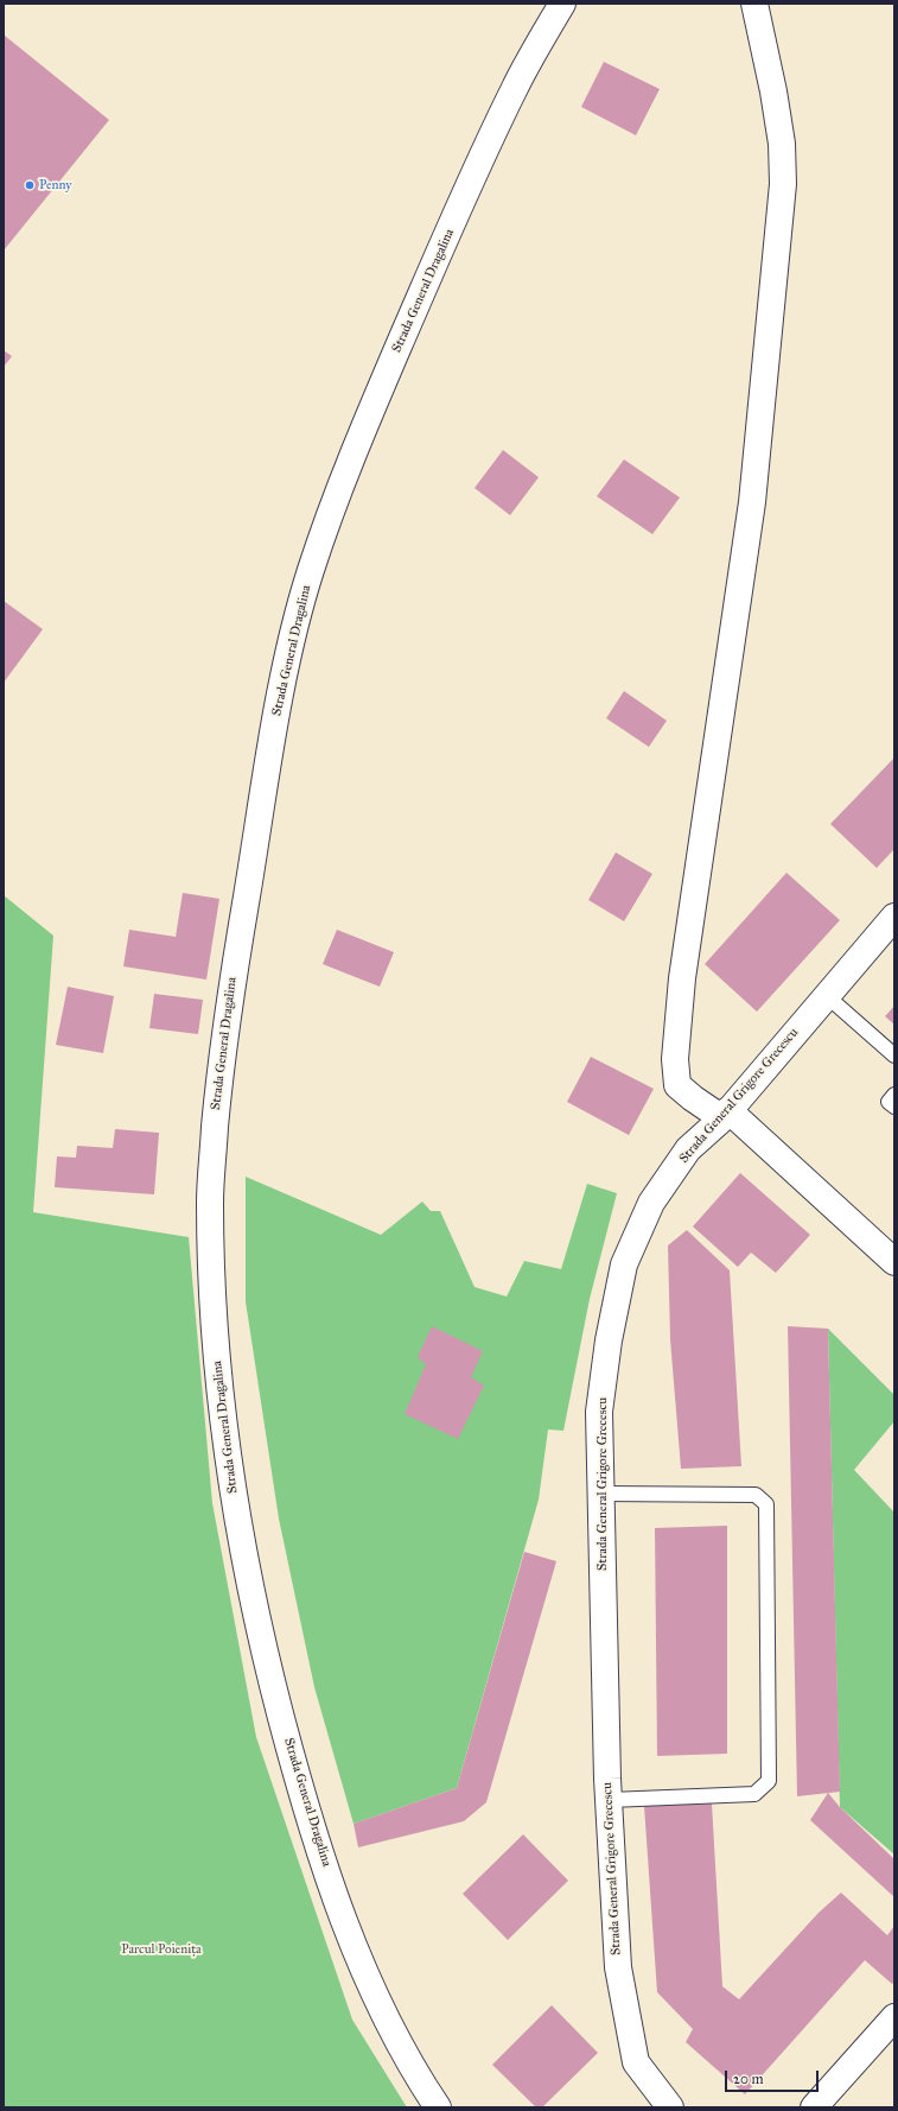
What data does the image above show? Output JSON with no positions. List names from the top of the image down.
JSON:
{
  "streets": {
    "street": ["Strada General Dragalina", "Strada General Grigore Grecescu"]
  },
  "parks": ["Parcul Poieniţa"],
  "places": ["Penny"],
  "scale_bar": "20 m"
}
